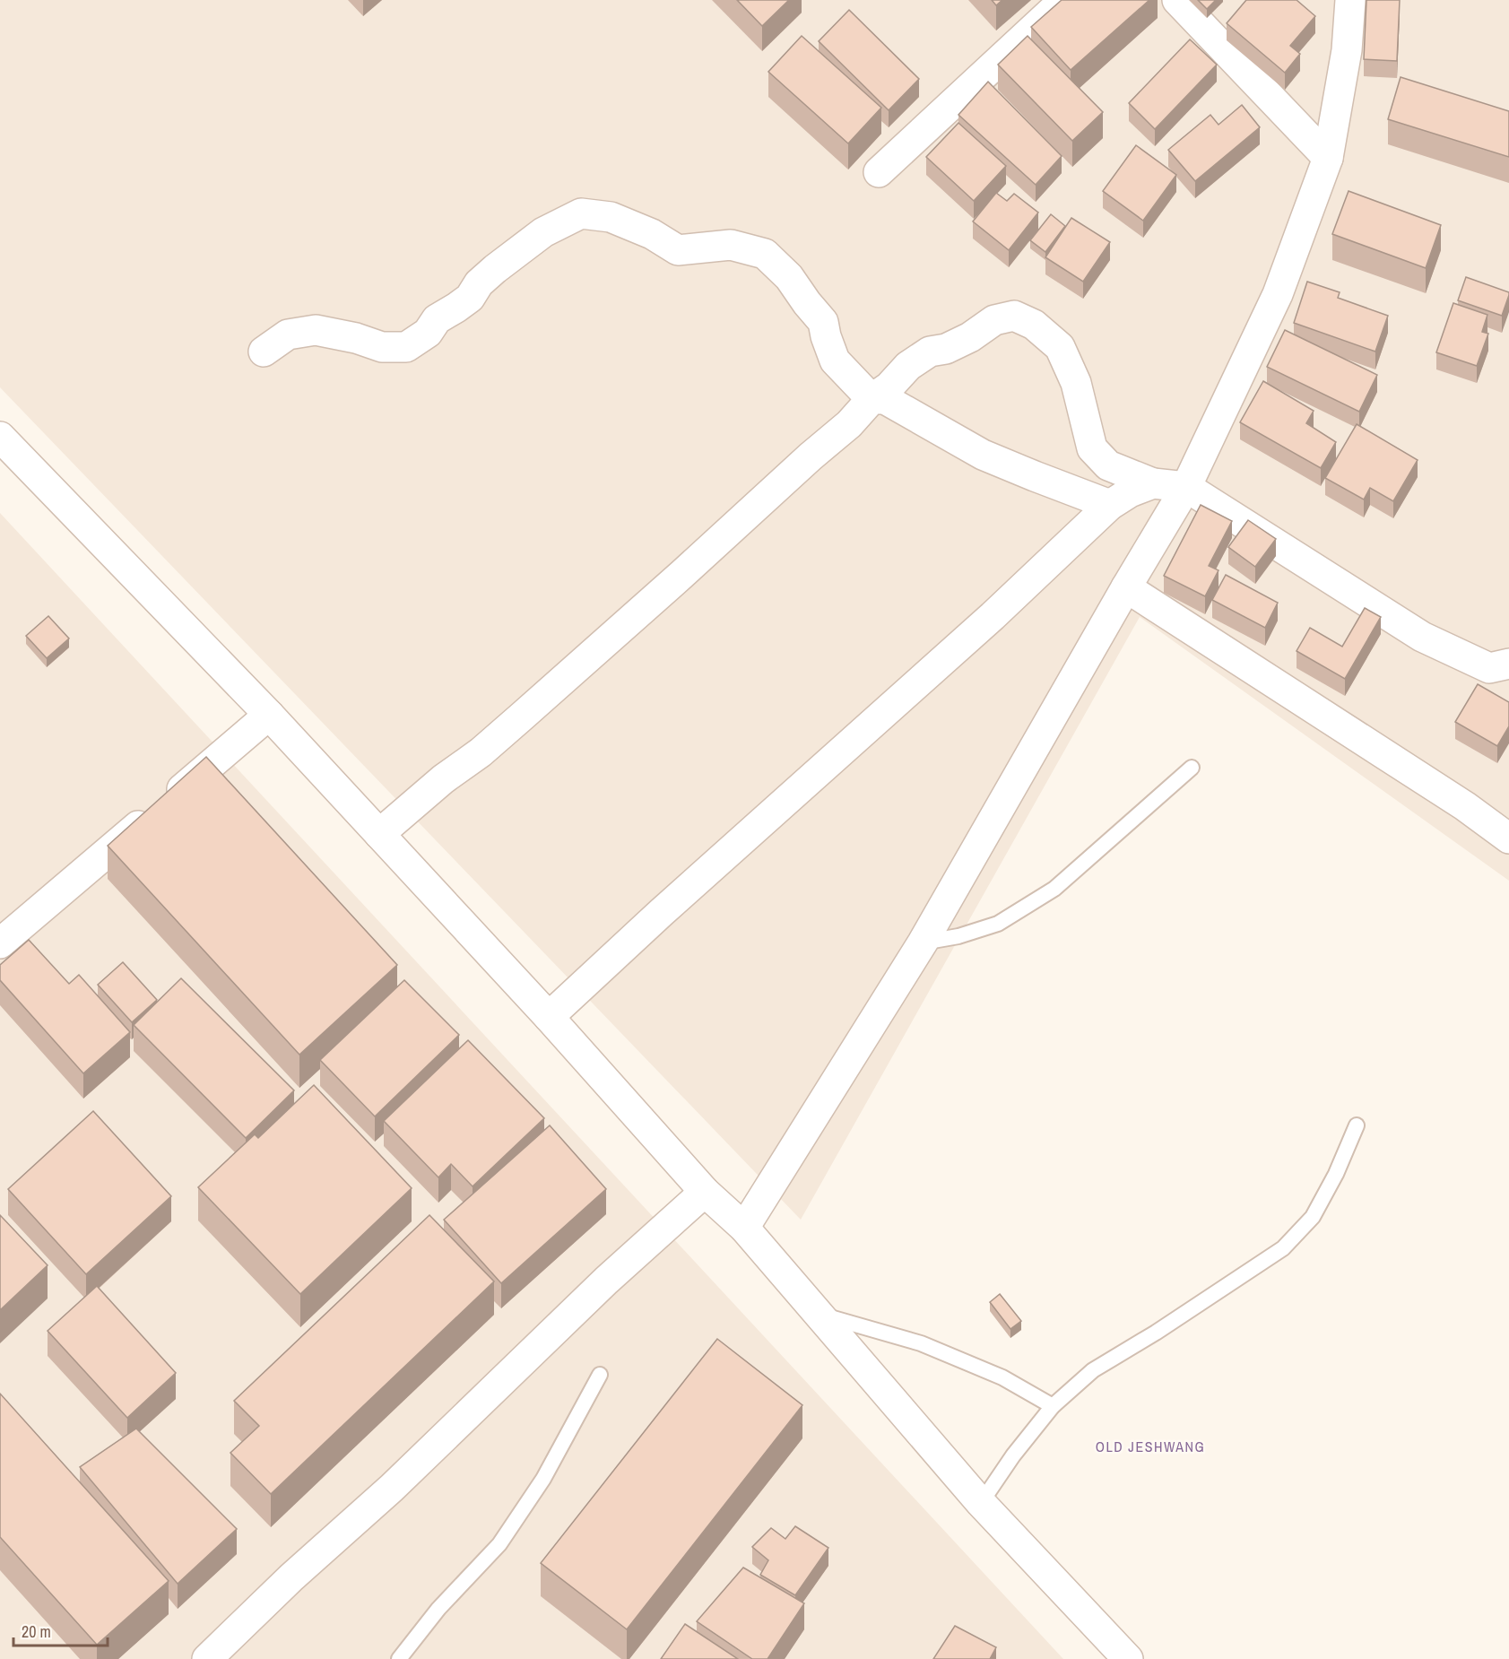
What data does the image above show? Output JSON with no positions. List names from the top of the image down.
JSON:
{
  "districts": ["OLD JESHWANG"],
  "scale_bar": "20 m"
}
